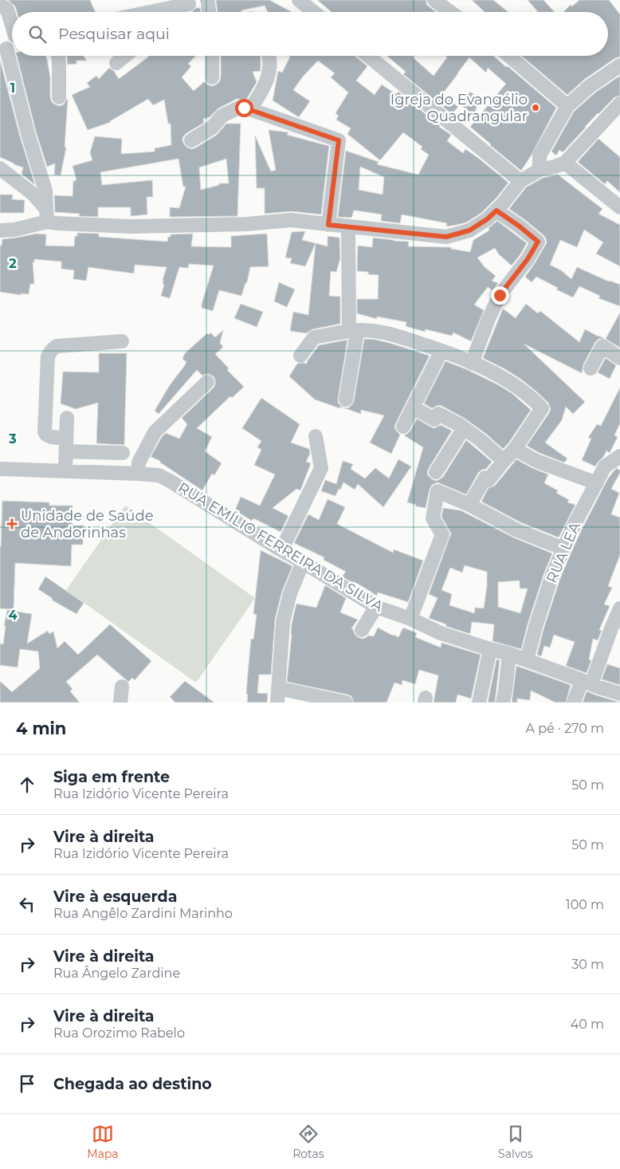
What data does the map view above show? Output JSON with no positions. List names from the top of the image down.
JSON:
{
  "streets": {
    "street": ["RUA EMÍLIO FERREIRA DA SILVA", "RUA LEA"]
  },
  "crossings": [
    ["RUA EMÍLIO FERREIRA DA SILVA", "RUA LEA"]
  ],
  "places": {
    "other": ["Igreja do Evangélio Quadrangular"],
    "health": ["Unidade de Saúde de Andorinhas"]
  },
  "page": {
    "search": "Pesquisar aqui",
    "heading": ["4 min", "A pé · 270 m"],
    "list": [
      ["Siga em frente", "Rua Izidório Vicente Pereira", "50 m"],
      ["Vire à direita", "Rua Izidório Vicente Pereira", "50 m"],
      ["Vire à esquerda", "Rua Angêlo Zardini Marinho", "100 m"],
      ["Vire à direita", "Rua Ângelo Zardine", "30 m"],
      ["Vire à direita", "Rua Orozimo Rabelo", "40 m"],
      "Chegada ao destino"
    ],
    "nav": ["Mapa", "Rotas", "Salvos"]
  },
  "grid": {
    "rows": [
      "1",
      "2",
      "3",
      "4"
    ]
  }
}
